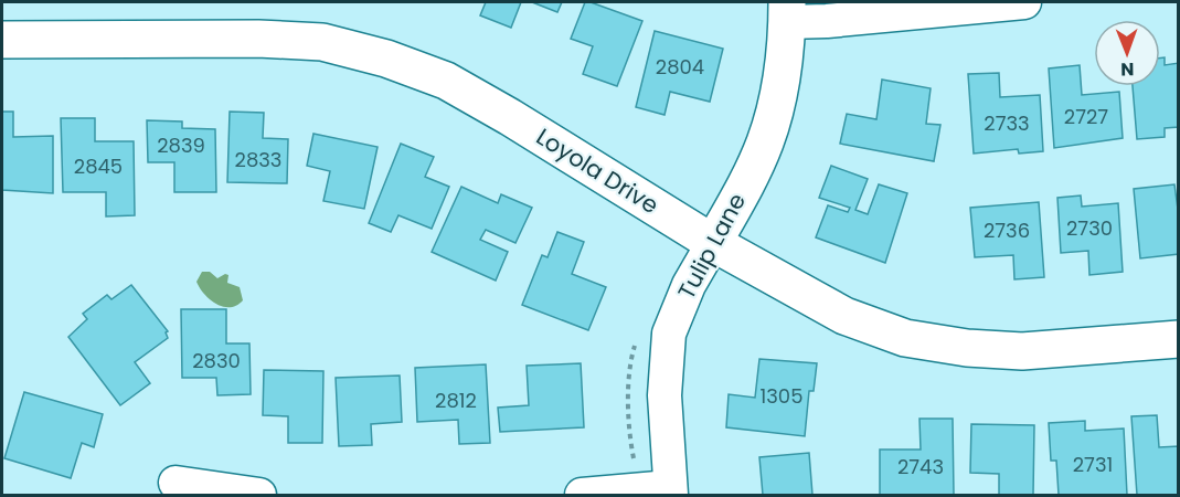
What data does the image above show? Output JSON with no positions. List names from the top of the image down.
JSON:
{
  "streets": {
    "street": ["Loyola Drive", "Tulip Lane"]
  },
  "crossings": [
    ["Loyola Drive", "Tulip Lane"]
  ],
  "house_numbers": [
    "2804",
    "2727",
    "2733",
    "2839",
    "2833",
    "2845",
    "2730",
    "2736",
    "2830",
    "1305",
    "2812",
    "2731",
    "2743"
  ],
  "north": "bottom"
}
